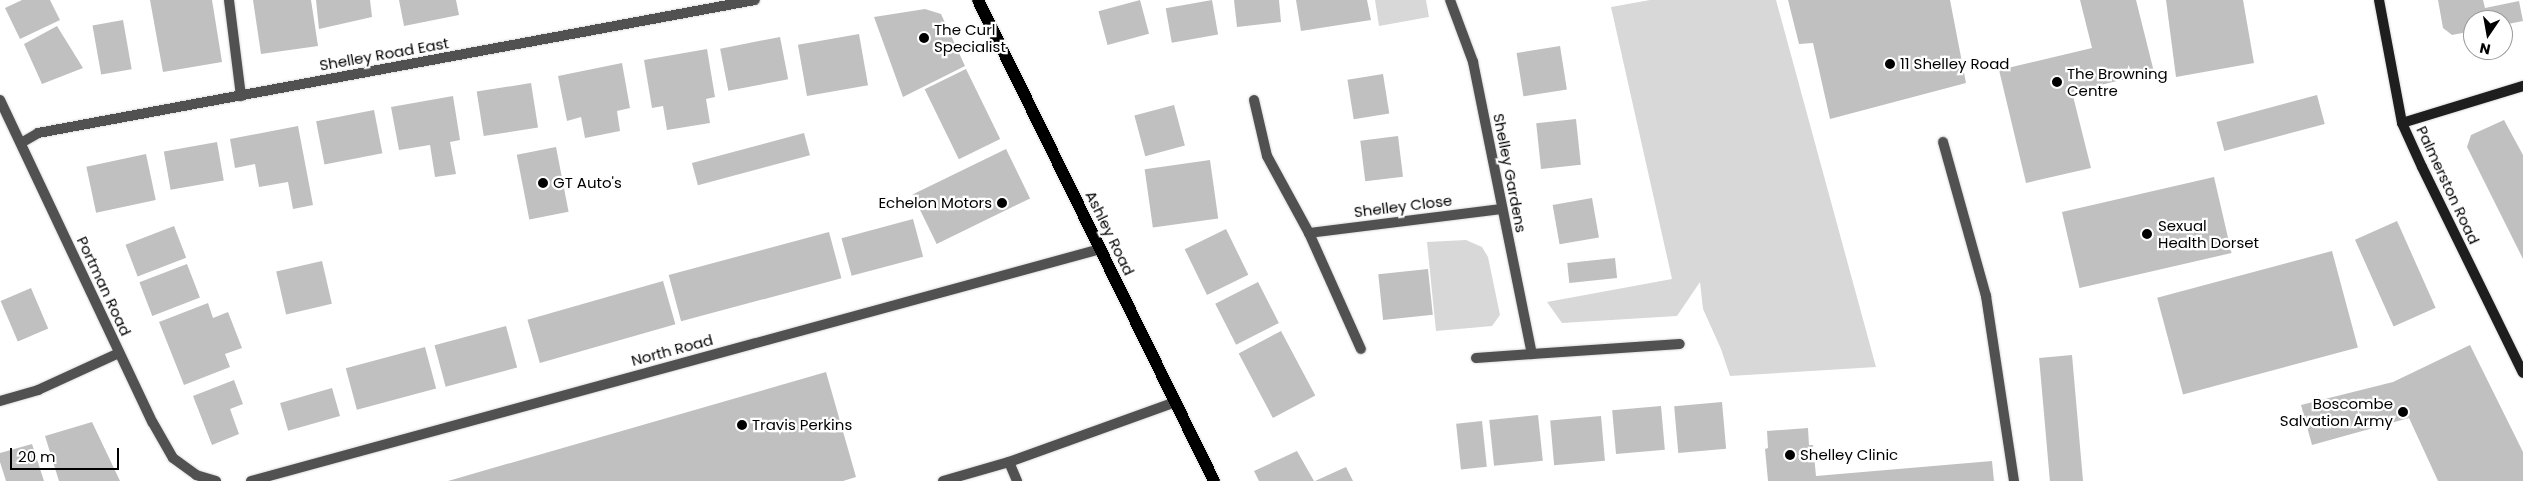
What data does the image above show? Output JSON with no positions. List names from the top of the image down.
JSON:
{
  "streets": {
    "main road": ["Ashley Road"],
    "street": [
      "Shelley Road East",
      "Shelley Gardens",
      "Palmerston Road",
      "Shelley Close",
      "Portman Road",
      "North Road"
    ]
  },
  "crossings": [
    ["Shelley Road East", "Portman Road"],
    ["Shelley Gardens", "Shelley Close"],
    ["Ashley Road", "North Road"]
  ],
  "places": [
    "The Curl Specialist",
    "11 Shelley Road",
    "The Browning Centre",
    "GT Auto's",
    "Echelon Motors",
    "Sexual Health Dorset",
    "Boscombe Salvation Army",
    "Travis Perkins",
    "Shelley Clinic"
  ],
  "scale_bar": "20 m",
  "north": "bottom"
}
